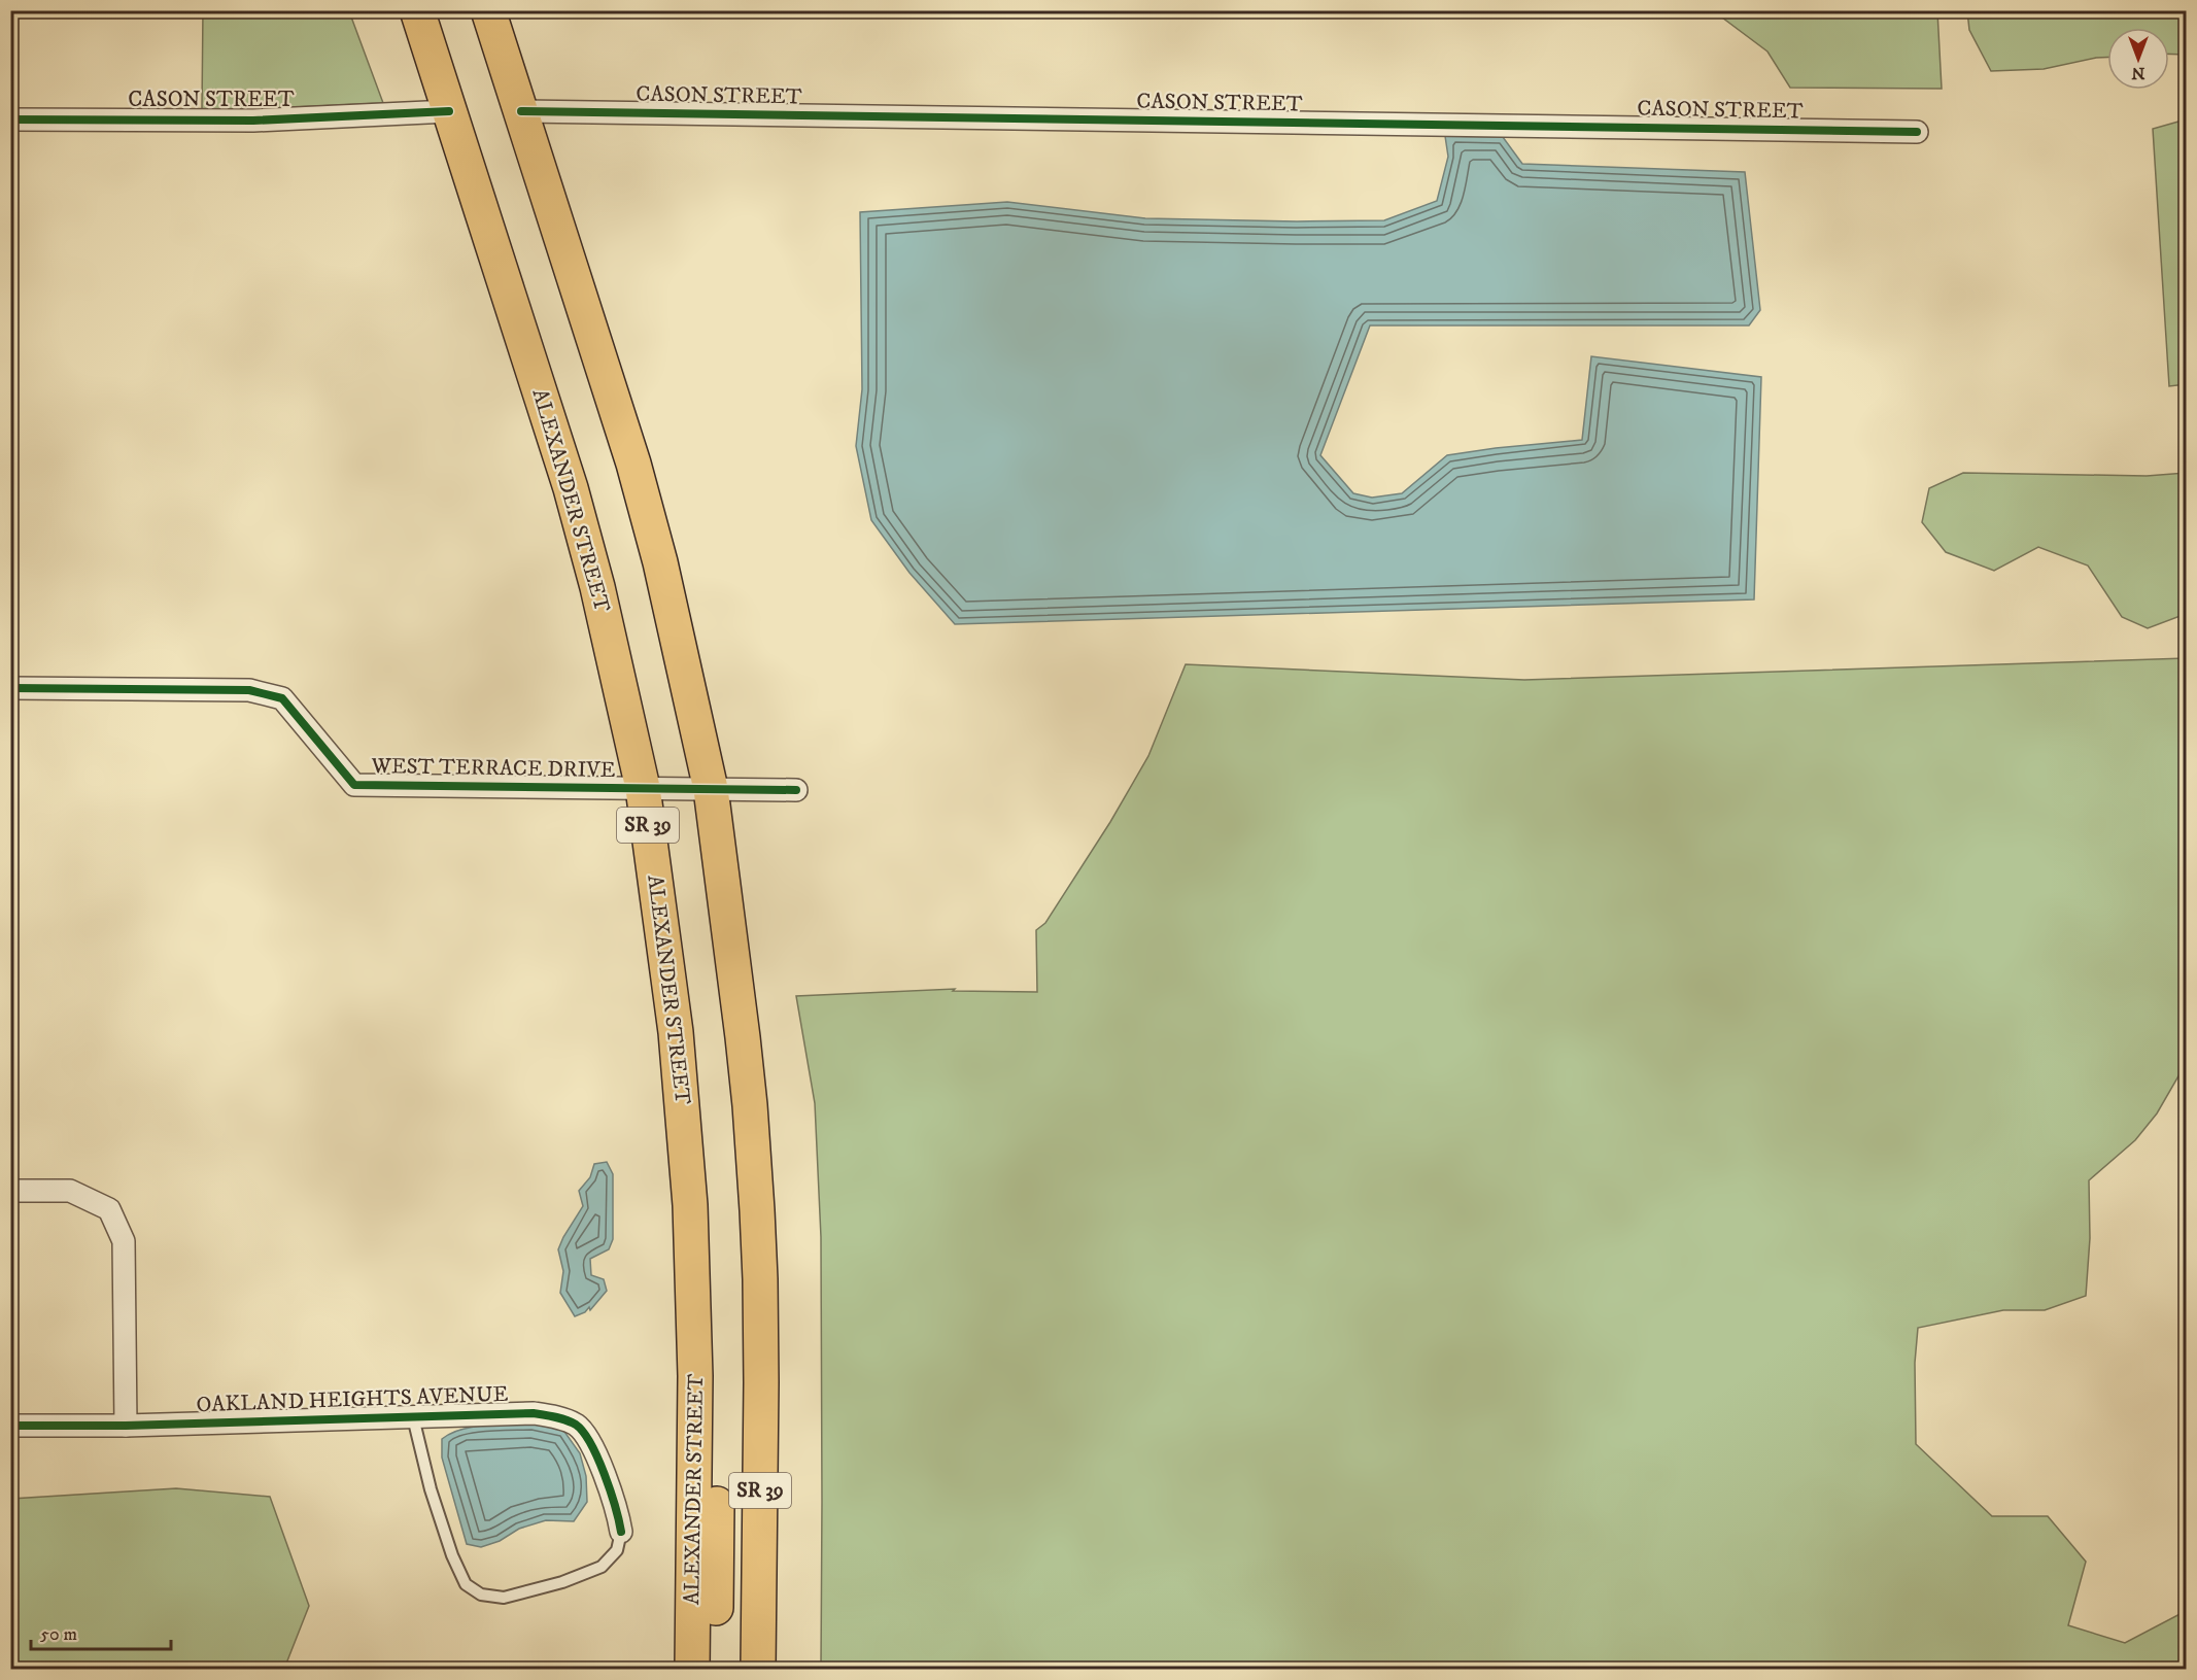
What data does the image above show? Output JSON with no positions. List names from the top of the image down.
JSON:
{
  "streets": {
    "main road": ["ALEXANDER STREET", "SR 39"],
    "street": ["CASON STREET", "WEST TERRACE DRIVE", "OAKLAND HEIGHTS AVENUE"]
  },
  "crossings": [
    ["CASON STREET", "ALEXANDER STREET"],
    ["CASON STREET", "SR 39"],
    ["ALEXANDER STREET", "WEST TERRACE DRIVE"],
    ["WEST TERRACE DRIVE", "SR 39"]
  ],
  "scale_bar": "50 m",
  "north": "bottom"
}
